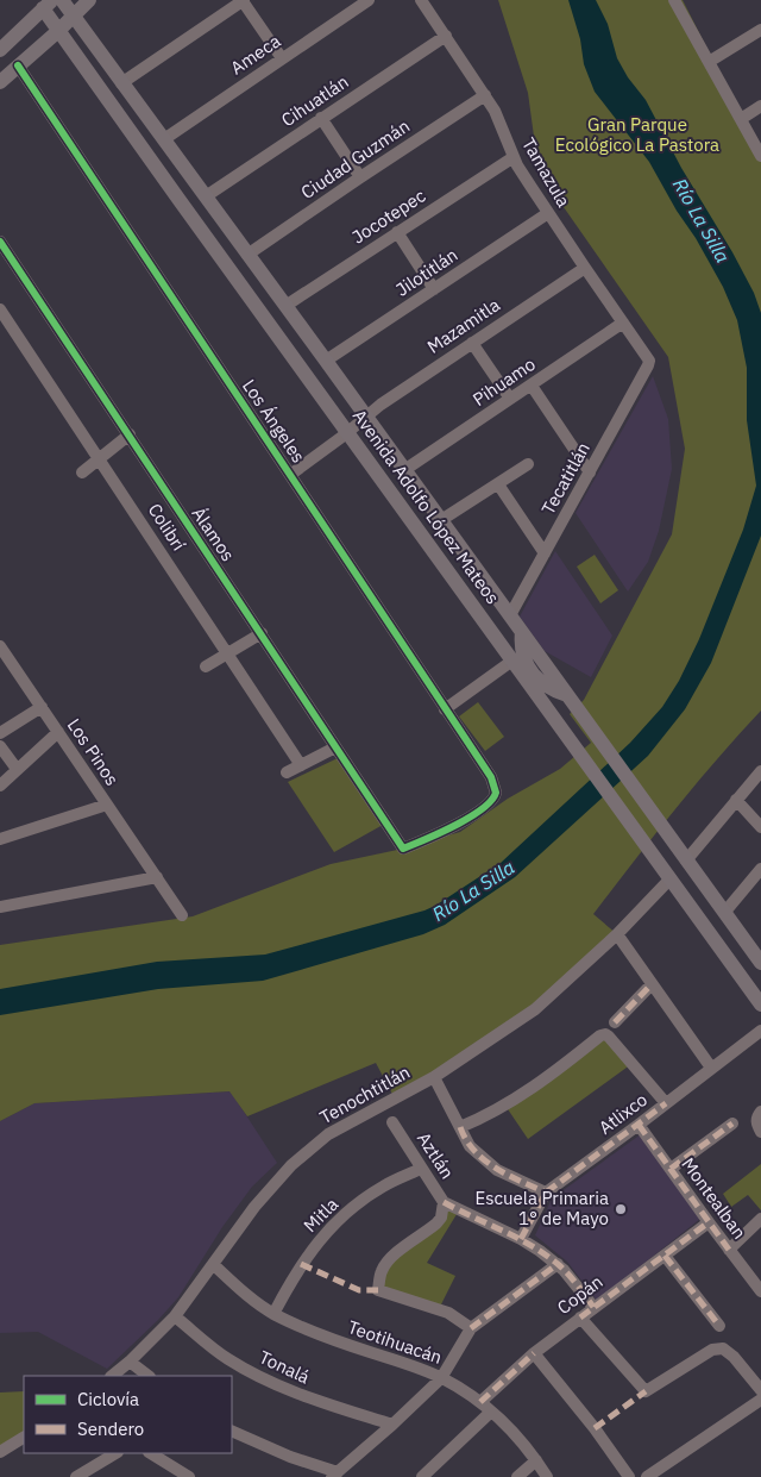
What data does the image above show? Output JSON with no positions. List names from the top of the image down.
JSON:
{
  "streets": {
    "main road": ["Avenida Adolfo López Mateos"],
    "street": [
      "Ameca",
      "Cihuatlán",
      "Ciudad Guzmán",
      "Tamazula",
      "Jocotepec",
      "Jilotitlán",
      "Mazamitla",
      "Pihuamo",
      "Los Ángeles",
      "Tecatitlán",
      "Colibrí",
      "Álamos",
      "Los Pinos",
      "Tenochtitlán",
      "Atlixco",
      "Aztlán",
      "Montealban",
      "Mitla",
      "Copán",
      "Teotihuacán",
      "Tonalá"
    ]
  },
  "crossings": [
    ["Ameca", "Avenida Adolfo López Mateos"],
    ["Cihuatlán", "Tamazula"],
    ["Cihuatlán", "Avenida Adolfo López Mateos"],
    ["Ciudad Guzmán", "Tamazula"],
    ["Ciudad Guzmán", "Avenida Adolfo López Mateos"],
    ["Tamazula", "Jocotepec"],
    ["Tamazula", "Jilotitlán"],
    ["Tamazula", "Mazamitla"],
    ["Tamazula", "Pihuamo"],
    ["Tamazula", "Tecatitlán"],
    ["Jocotepec", "Avenida Adolfo López Mateos"],
    ["Jilotitlán", "Avenida Adolfo López Mateos"],
    ["Mazamitla", "Los Ángeles"],
    ["Mazamitla", "Avenida Adolfo López Mateos"],
    ["Pihuamo", "Avenida Adolfo López Mateos"],
    ["Los Ángeles", "Álamos"],
    ["Tecatitlán", "Avenida Adolfo López Mateos"],
    ["Avenida Adolfo López Mateos", "Tenochtitlán"],
    ["Tenochtitlán", "Teotihuacán"],
    ["Tenochtitlán", "Tonalá"],
    ["Atlixco", "Aztlán"],
    ["Atlixco", "Montealban"],
    ["Aztlán", "Mitla"],
    ["Aztlán", "Copán"],
    ["Montealban", "Copán"],
    ["Mitla", "Teotihuacán"],
    ["Copán", "Teotihuacán"]
  ],
  "water": ["Río La Silla"],
  "parks": ["Gran Parque Ecológico La Pastora"],
  "places": ["Escuela Primaria 1° de Mayo"],
  "legend": ["Ciclovía", "Sendero"]
}
